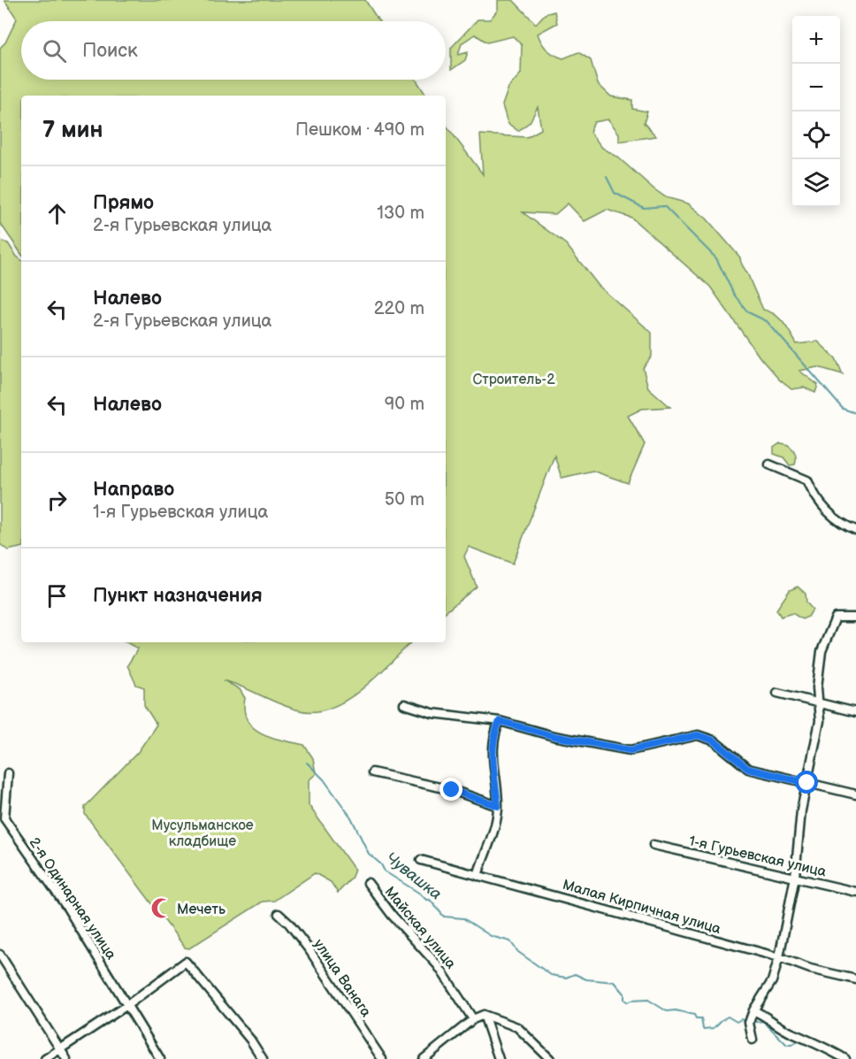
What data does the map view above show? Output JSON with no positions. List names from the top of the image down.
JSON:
{
  "streets": {
    "street": [
      "1-я Гурьевская улица",
      "2-я Одинарная улица",
      "Малая Кирпичная улица",
      "Майская улица",
      "улица Ванага"
    ]
  },
  "water": ["Чувашка"],
  "parks": ["Строитель-2", "Мусульманское кладбище"],
  "places": {
    "mosque": ["Мечеть"]
  },
  "page": {
    "map_buttons": ["+", "−"],
    "search": "Поиск",
    "heading": ["7 мин", "Пешком · 490 m"],
    "list": [
      ["Прямо", "2-я Гурьевская улица", "130 m"],
      ["Налево", "2-я Гурьевская улица", "220 m"],
      ["Налево", "90 m"],
      ["Направо", "1-я Гурьевская улица", "50 m"],
      "Пункт назначения"
    ]
  }
}
